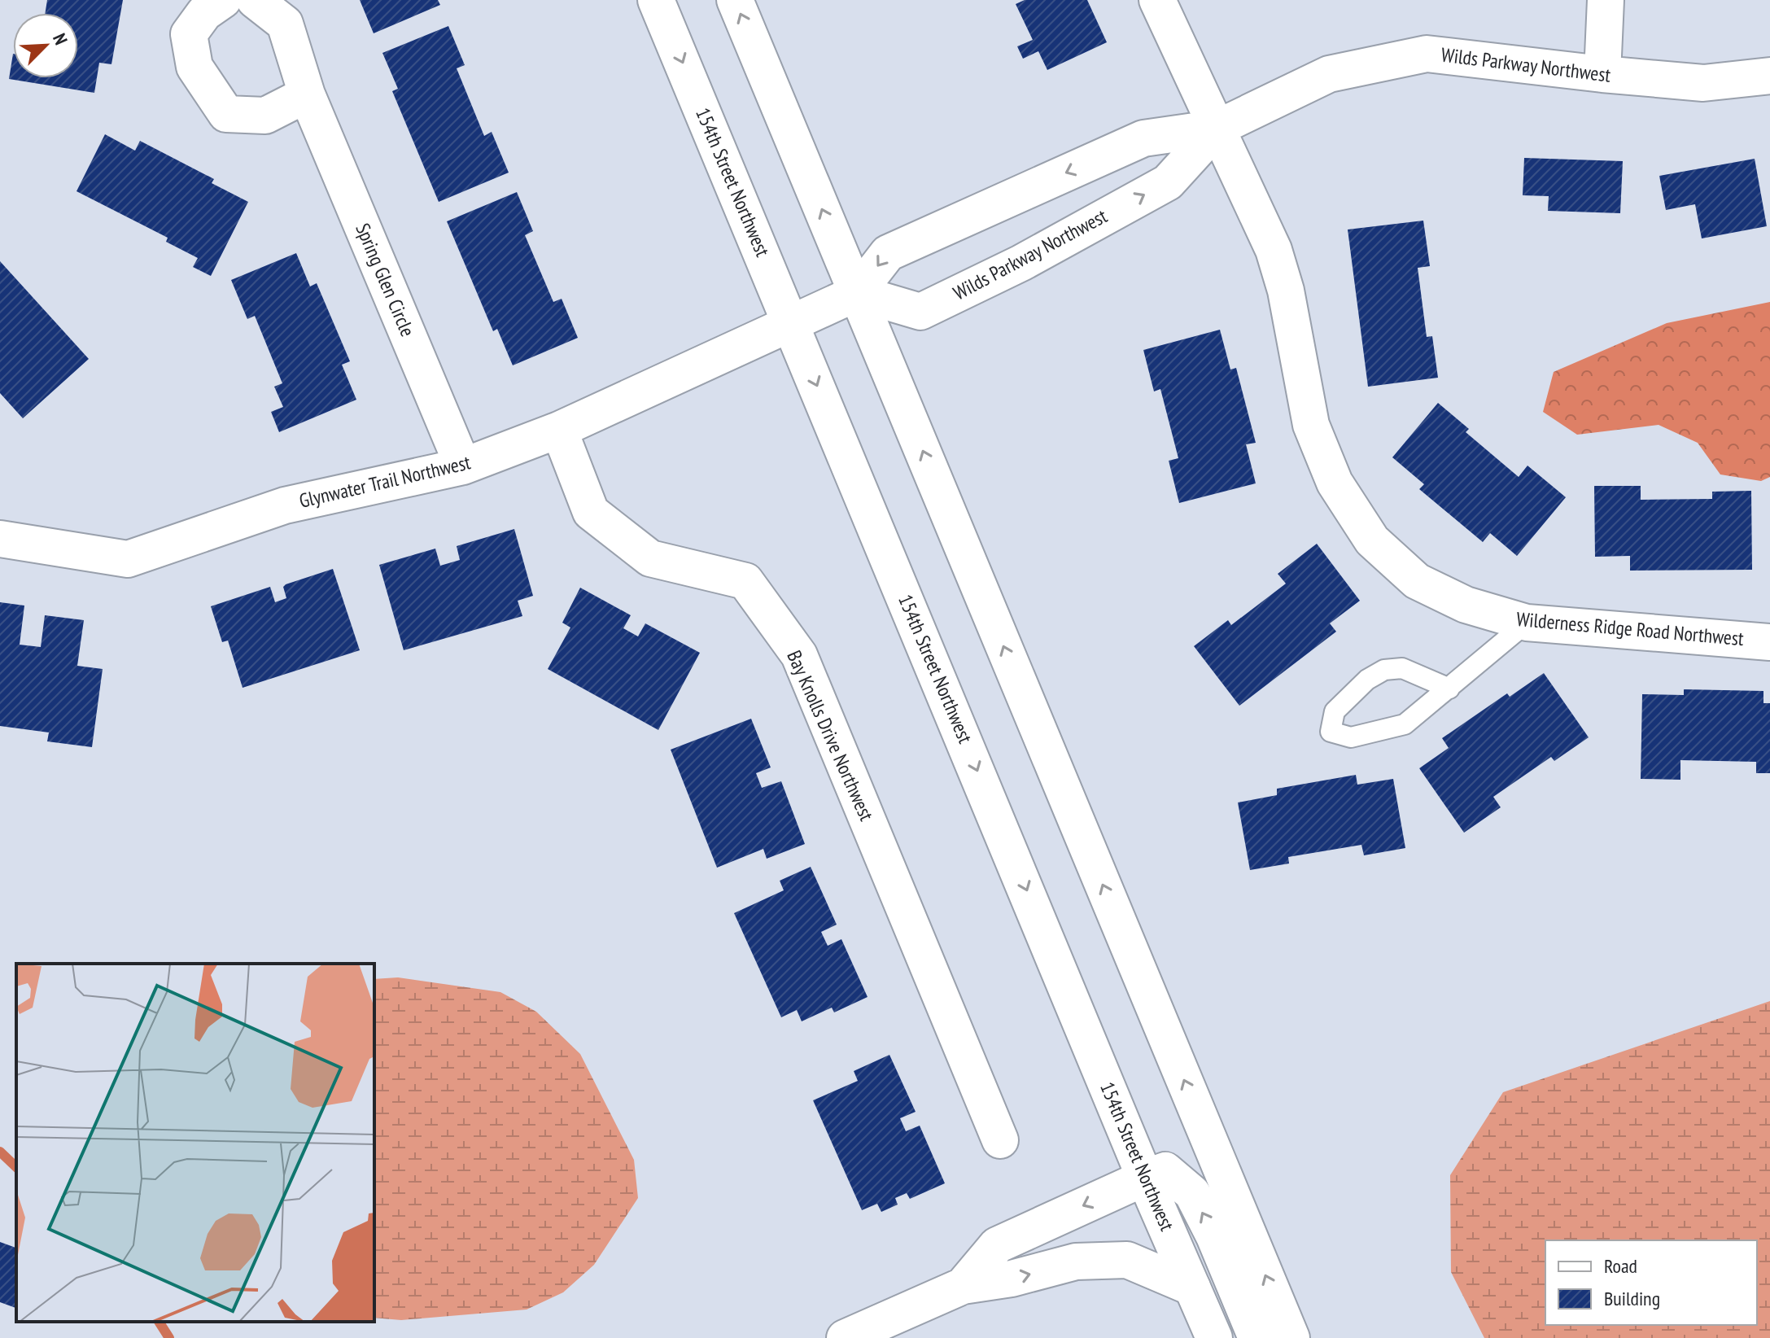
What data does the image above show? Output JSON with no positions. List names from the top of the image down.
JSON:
{
  "streets": {
    "street": [
      "Wilds Parkway Northwest",
      "154th Street Northwest",
      "Spring Glen Circle",
      "Glynwater Trail Northwest",
      "Wilderness Ridge Road Northwest",
      "Bay Knolls Drive Northwest"
    ]
  },
  "crossings": [
    ["Wilds Parkway Northwest", "154th Street Northwest"],
    ["Wilds Parkway Northwest", "Glynwater Trail Northwest"],
    ["Wilds Parkway Northwest", "Wilderness Ridge Road Northwest"],
    ["154th Street Northwest", "Glynwater Trail Northwest"],
    ["Spring Glen Circle", "Glynwater Trail Northwest"],
    ["Glynwater Trail Northwest", "Bay Knolls Drive Northwest"]
  ],
  "legend": ["Road", "Building"],
  "north": "top right"
}
